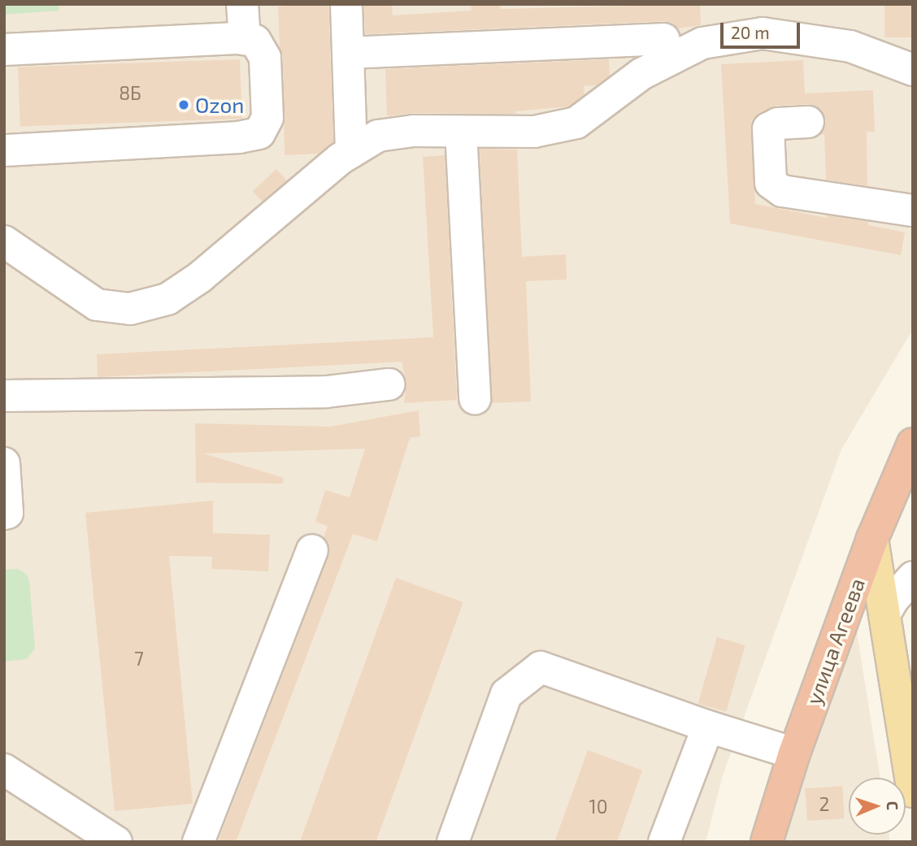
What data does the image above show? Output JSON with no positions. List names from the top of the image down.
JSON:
{
  "streets": {
    "highway": ["улица Агеева"]
  },
  "places": ["Ozon"],
  "house_numbers": [
    "8Б",
    "7",
    "2",
    "10"
  ],
  "scale_bar": "20 m",
  "north": "right"
}
